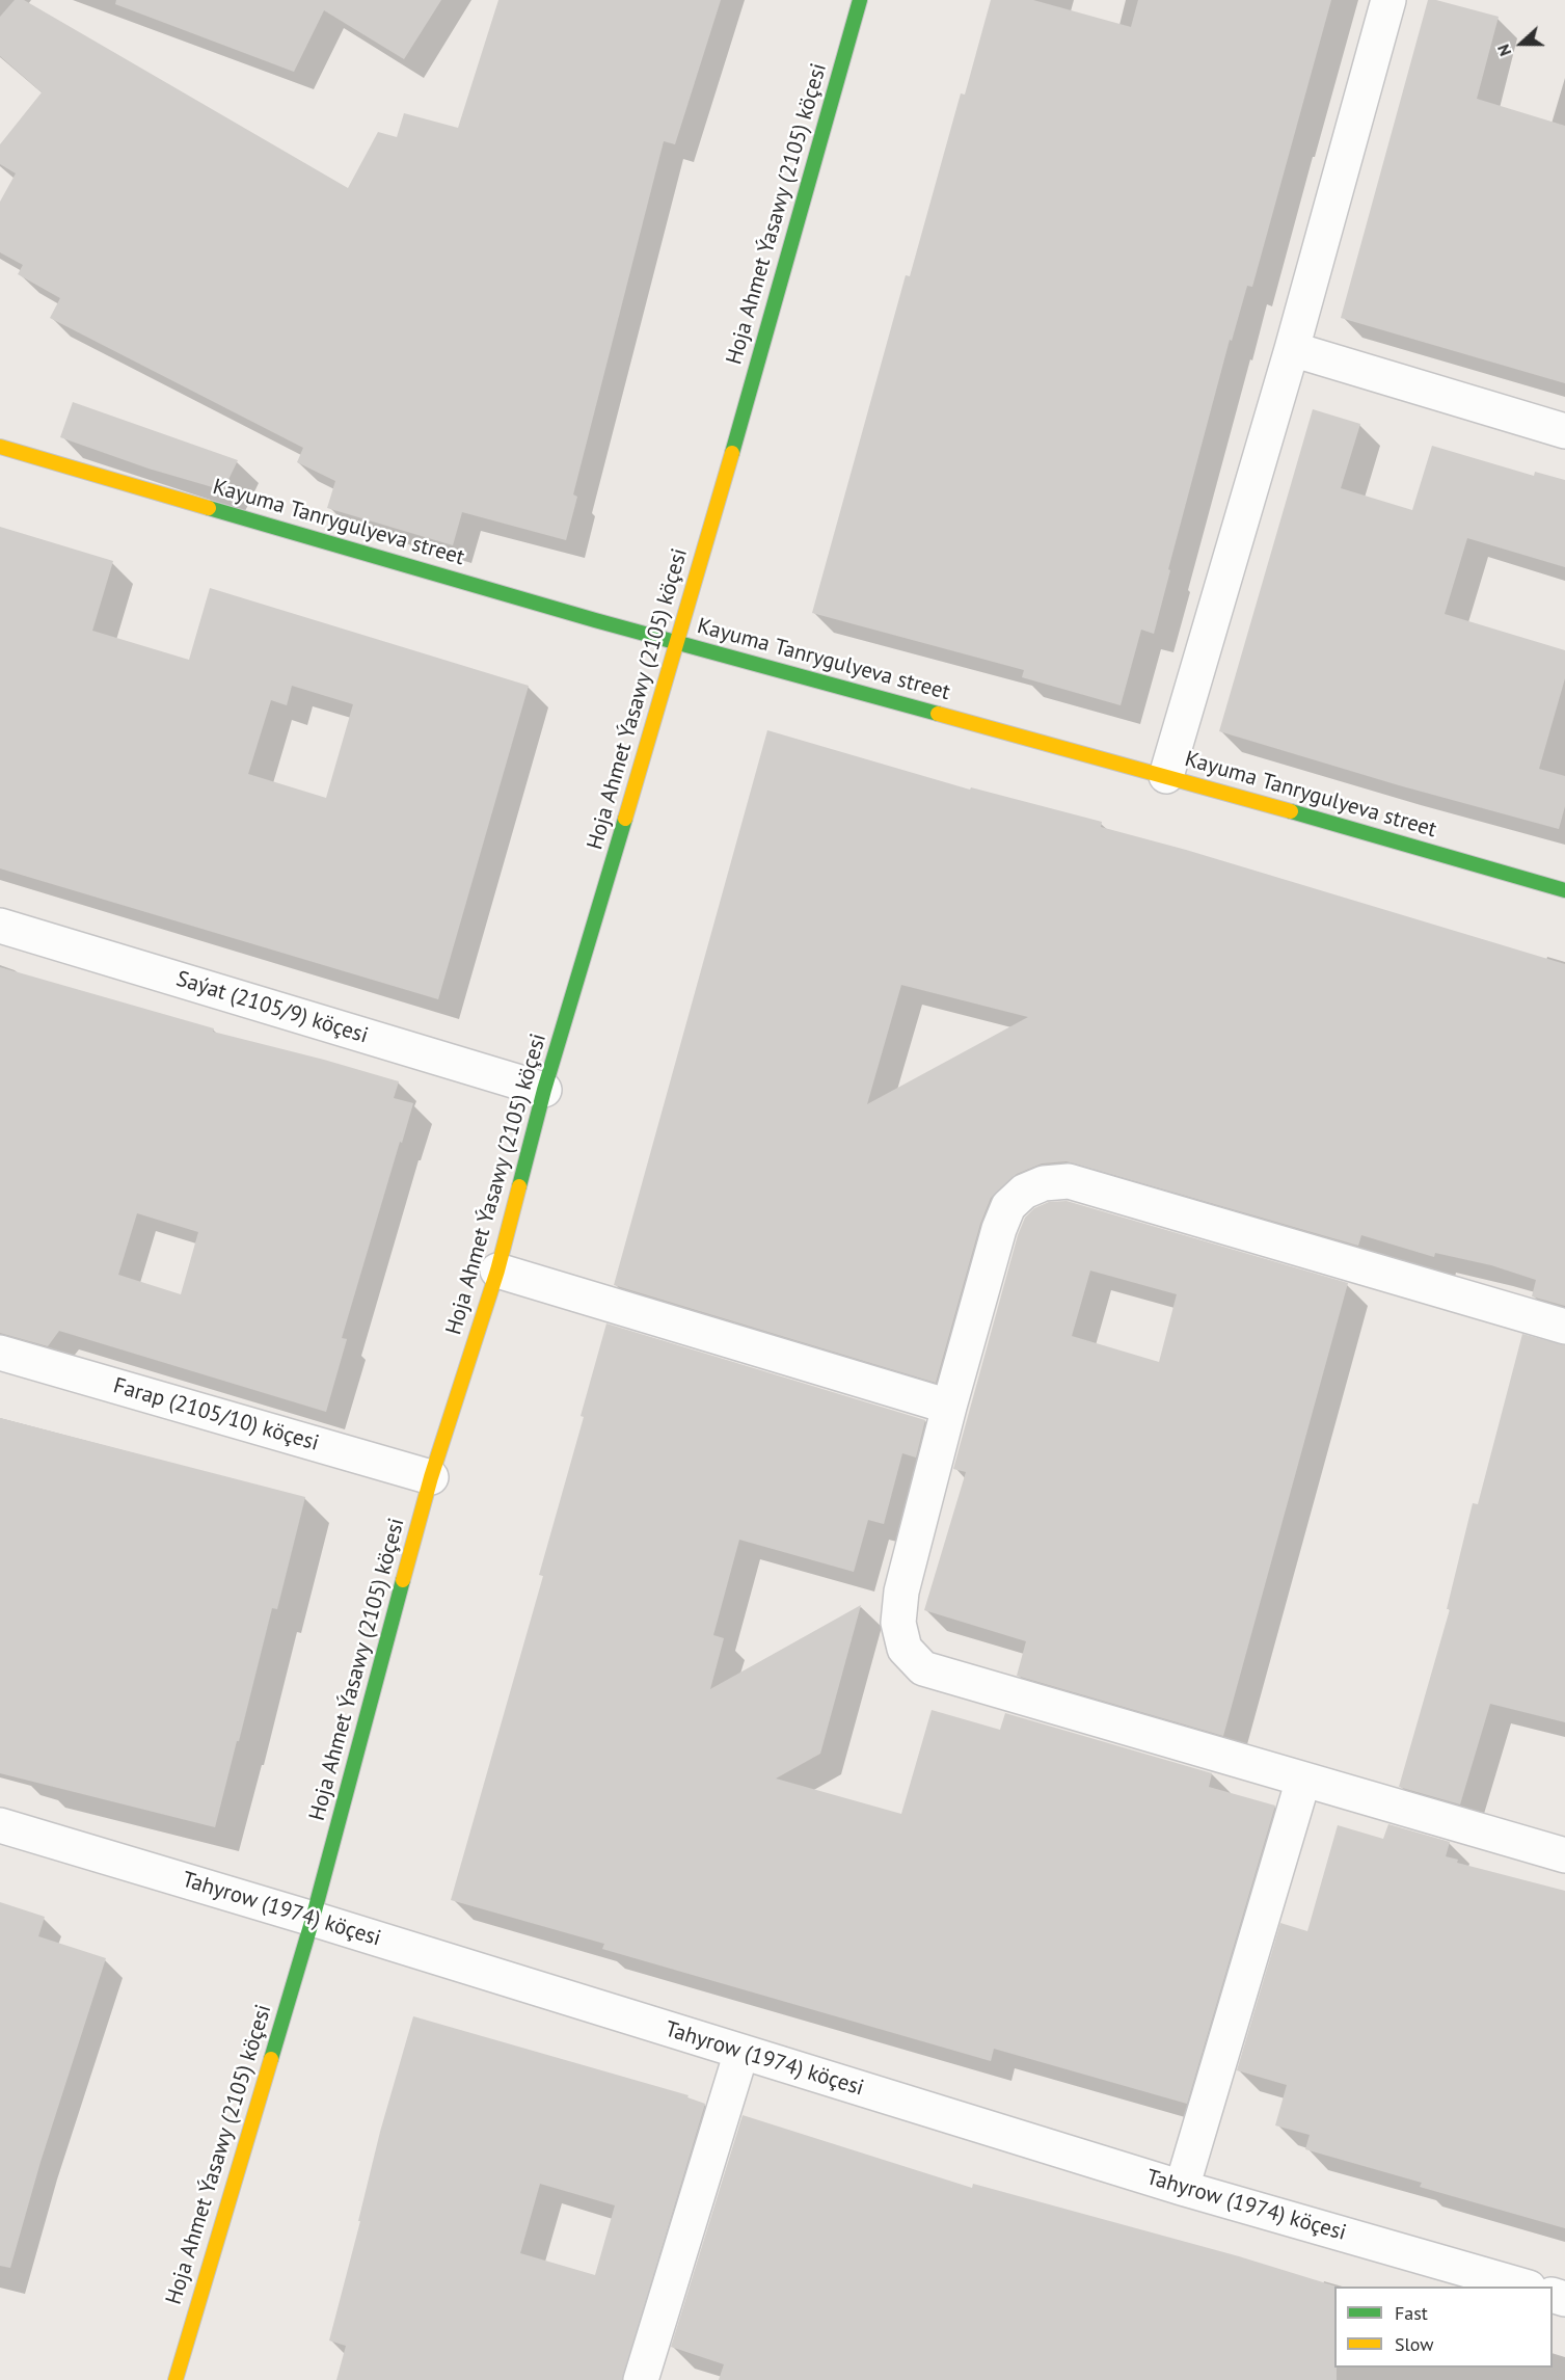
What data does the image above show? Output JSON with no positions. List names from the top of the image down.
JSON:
{
  "streets": {
    "street": [
      "Hoja Ahmet Ýasawy (2105) köçesi",
      "Kayuma Tanrygulyeva street",
      "Saýat (2105/9) köçesi",
      "Farap (2105/10) köçesi",
      "Tahyrow (1974) köçesi"
    ]
  },
  "crossings": [
    ["Hoja Ahmet Ýasawy (2105) köçesi", "Kayuma Tanrygulyeva street"],
    ["Hoja Ahmet Ýasawy (2105) köçesi", "Saýat (2105/9) köçesi"],
    ["Hoja Ahmet Ýasawy (2105) köçesi", "Farap (2105/10) köçesi"],
    ["Hoja Ahmet Ýasawy (2105) köçesi", "Tahyrow (1974) köçesi"]
  ],
  "legend": ["Fast", "Slow"],
  "north": "left"
}
